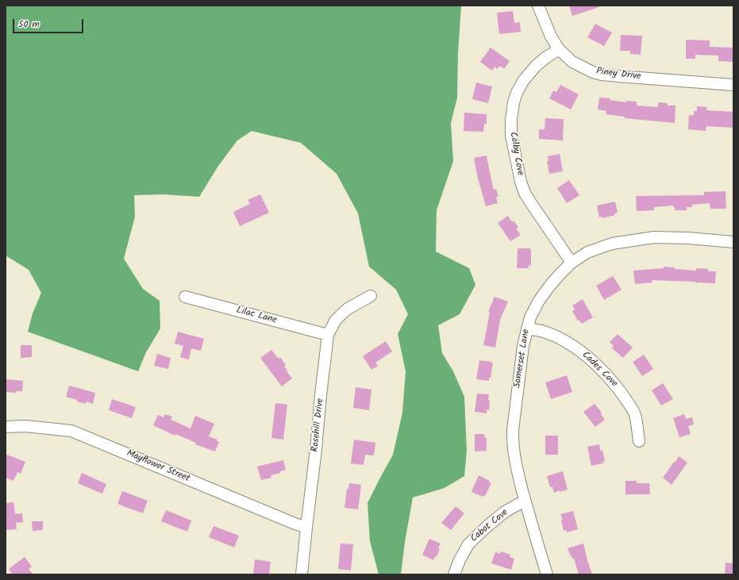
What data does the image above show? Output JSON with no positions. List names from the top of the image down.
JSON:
{
  "streets": {
    "street": [
      "Piney Drive",
      "Colby Cove",
      "Lilac Lane",
      "Somerset Lane",
      "Cades Cove",
      "Rosehill Drive",
      "Mayflower Street",
      "Cabot Cove"
    ]
  },
  "crossings": [
    ["Piney Drive", "Colby Cove"],
    ["Colby Cove", "Somerset Lane"],
    ["Lilac Lane", "Rosehill Drive"],
    ["Somerset Lane", "Cades Cove"],
    ["Somerset Lane", "Cabot Cove"],
    ["Rosehill Drive", "Mayflower Street"]
  ],
  "scale_bar": "50 m"
}
